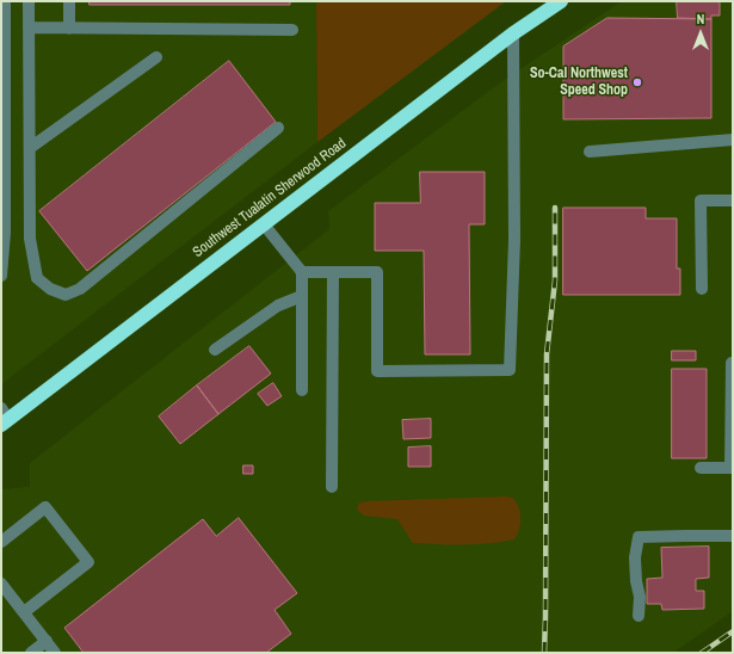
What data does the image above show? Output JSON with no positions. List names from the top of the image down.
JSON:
{
  "streets": {
    "highway": ["Southwest Tualatin Sherwood Road"]
  },
  "places": ["So-Cal Northwest Speed Shop"],
  "north": "top"
}
